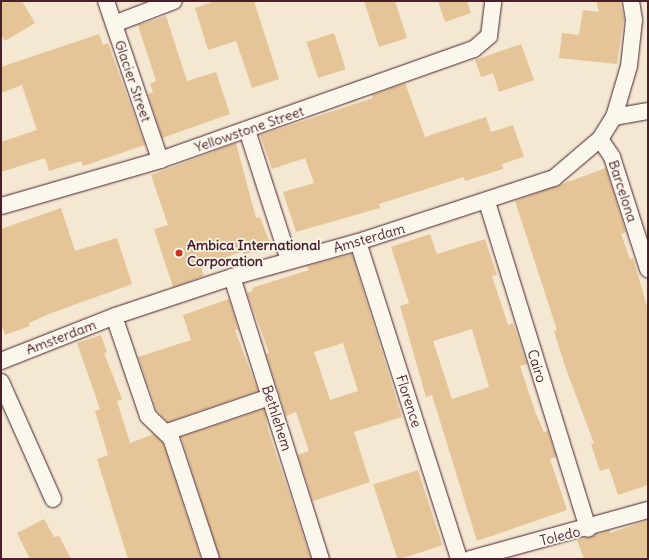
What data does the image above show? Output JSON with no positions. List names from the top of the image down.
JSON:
{
  "streets": {
    "street": [
      "Glacier Street",
      "Yellowstone Street",
      "Barcelona",
      "Amsterdam",
      "Cairo",
      "Florence",
      "Bethlehem",
      "Toledo"
    ]
  },
  "crossings": [
    ["Glacier Street", "Yellowstone Street"],
    ["Barcelona", "Amsterdam"],
    ["Amsterdam", "Cairo"],
    ["Amsterdam", "Florence"],
    ["Amsterdam", "Bethlehem"],
    ["Cairo", "Toledo"]
  ],
  "places": ["Ambica International Corporation"]
}
